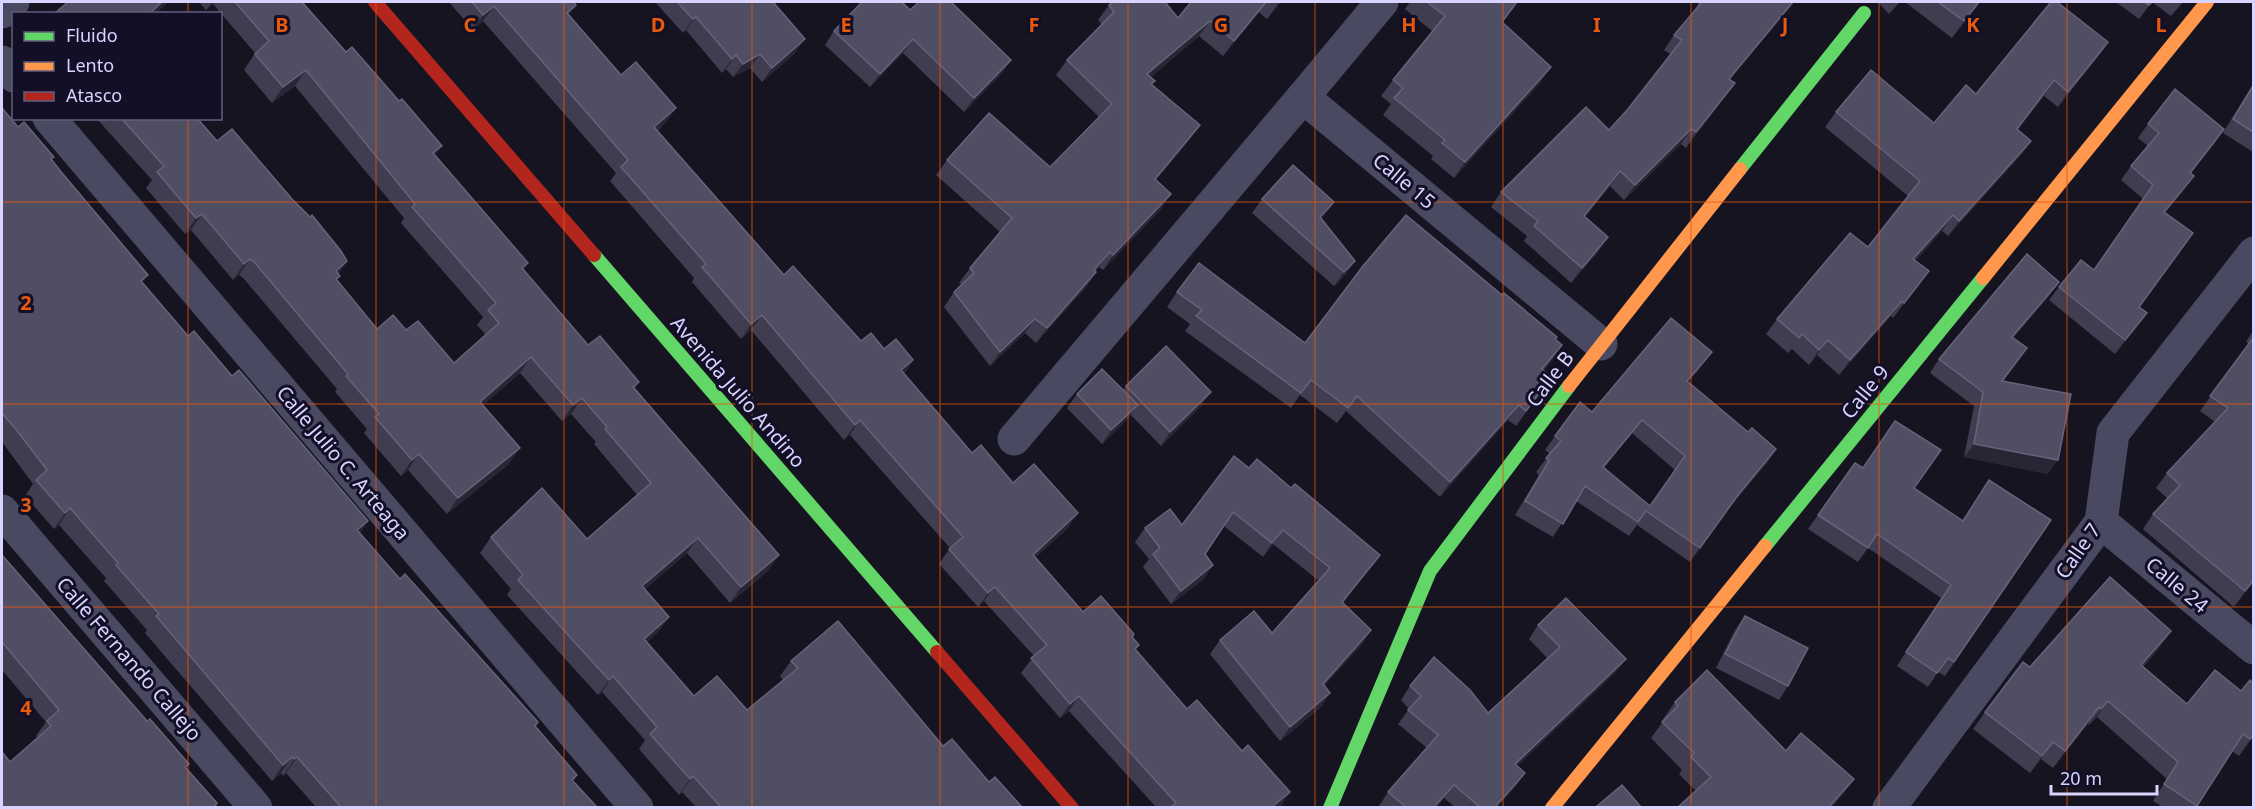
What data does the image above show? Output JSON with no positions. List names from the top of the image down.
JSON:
{
  "streets": {
    "street": [
      "Calle 15",
      "Calle B",
      "Avenida Julio Andino",
      "Calle 9",
      "Calle Julio C. Arteaga",
      "Calle 7",
      "Calle 24",
      "Calle Fernando Callejo"
    ]
  },
  "crossings": [
    ["Calle 15", "Calle B"],
    ["Calle 7", "Calle 24"]
  ],
  "legend": ["Fluido", "Lento", "Atasco"],
  "scale_bar": "20 m",
  "grid": {
    "columns": [
      "B",
      "C",
      "D",
      "E",
      "F",
      "G",
      "H",
      "I",
      "J",
      "K",
      "L"
    ],
    "rows": ["2", "3", "4"]
  }
}
